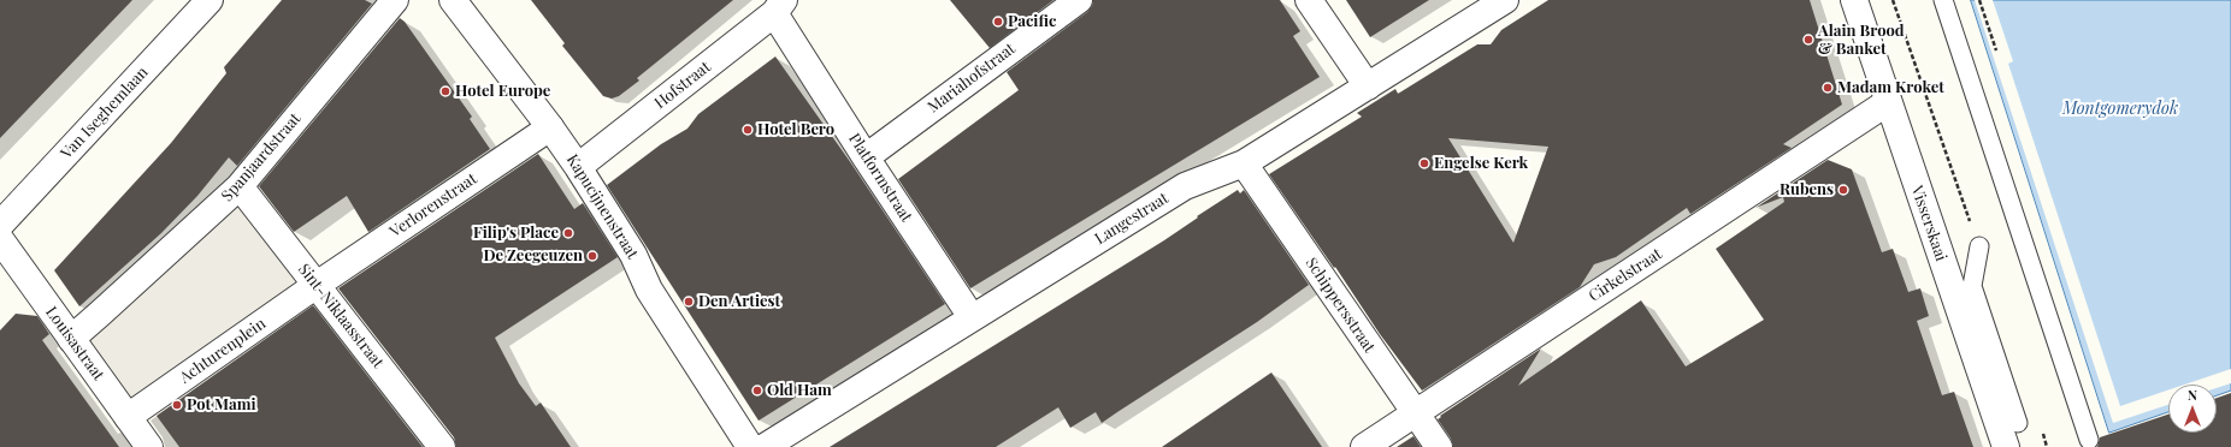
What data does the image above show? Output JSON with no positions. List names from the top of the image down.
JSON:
{
  "streets": {
    "street": [
      "Mariahofstraat",
      "Hofstraat",
      "Van Iseghemlaan",
      "Spanjaardstraat",
      "Platformstraat",
      "Verlorenstraat",
      "Kapucijnenstraat",
      "Langestraat",
      "Visserskaai",
      "Cirkelstraat",
      "Schippersstraat",
      "Sint-Niklaasstraat",
      "Louisastraat",
      "Achturenplein"
    ]
  },
  "crossings": [
    ["Mariahofstraat", "Platformstraat"],
    ["Hofstraat", "Platformstraat"],
    ["Hofstraat", "Kapucijnenstraat"],
    ["Spanjaardstraat", "Sint-Niklaasstraat"],
    ["Spanjaardstraat", "Louisastraat"],
    ["Platformstraat", "Langestraat"],
    ["Verlorenstraat", "Kapucijnenstraat"],
    ["Verlorenstraat", "Sint-Niklaasstraat"],
    ["Verlorenstraat", "Achturenplein"],
    ["Langestraat", "Schippersstraat"],
    ["Visserskaai", "Cirkelstraat"],
    ["Cirkelstraat", "Schippersstraat"],
    ["Sint-Niklaasstraat", "Achturenplein"],
    ["Louisastraat", "Achturenplein"]
  ],
  "water": ["Montgomerydok"],
  "places": [
    "Pacific",
    "Alain Brood & Banket",
    "Madam Kroket",
    "Hotel Europe",
    "Hotel Bero",
    "Engelse Kerk",
    "Rubens",
    "Filip's Place",
    "De Zeegeuzen",
    "Den Artiest",
    "Old Ham",
    "Pot Mami"
  ],
  "north": "top"
}
